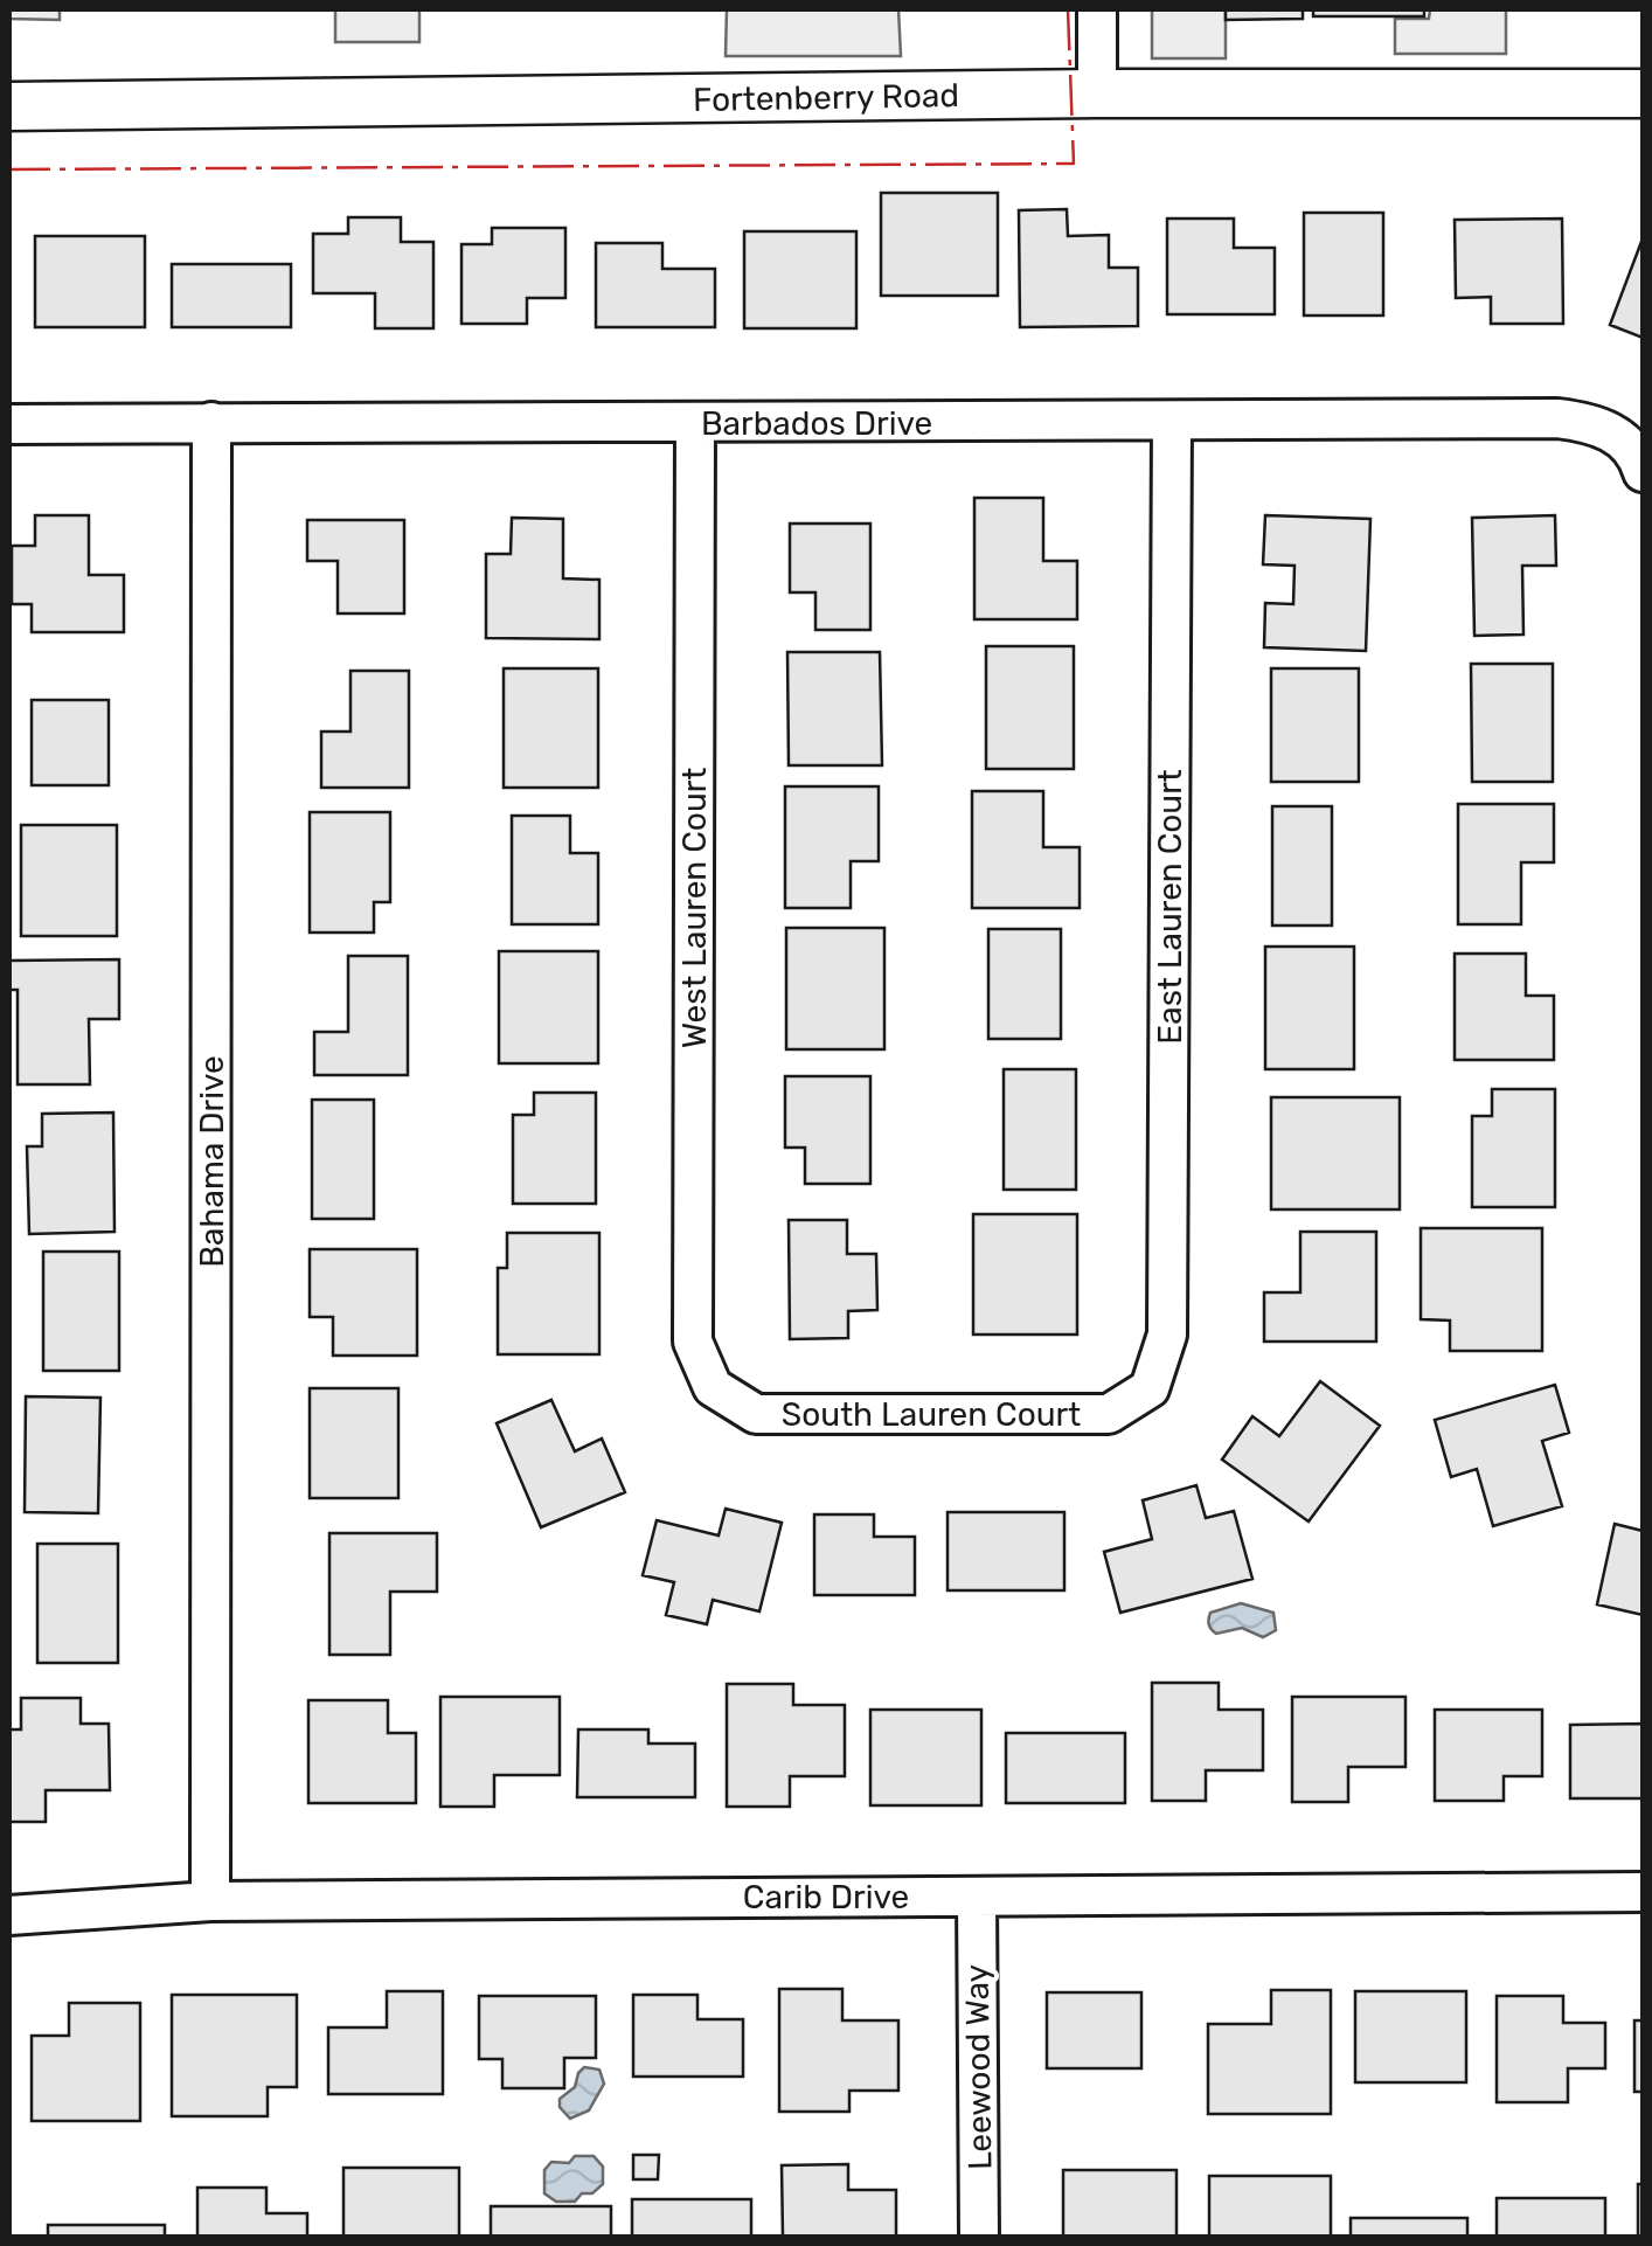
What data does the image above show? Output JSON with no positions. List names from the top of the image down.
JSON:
{
  "streets": {
    "street": [
      "Fortenberry Road",
      "Barbados Drive",
      "East Lauren Court",
      "West Lauren Court",
      "Bahama Drive",
      "South Lauren Court",
      "Carib Drive",
      "Leewood Way"
    ]
  },
  "crossings": [
    ["Barbados Drive", "East Lauren Court"],
    ["Barbados Drive", "West Lauren Court"],
    ["Barbados Drive", "Bahama Drive"],
    ["East Lauren Court", "South Lauren Court"],
    ["West Lauren Court", "South Lauren Court"],
    ["Bahama Drive", "Carib Drive"],
    ["Carib Drive", "Leewood Way"]
  ]
}
